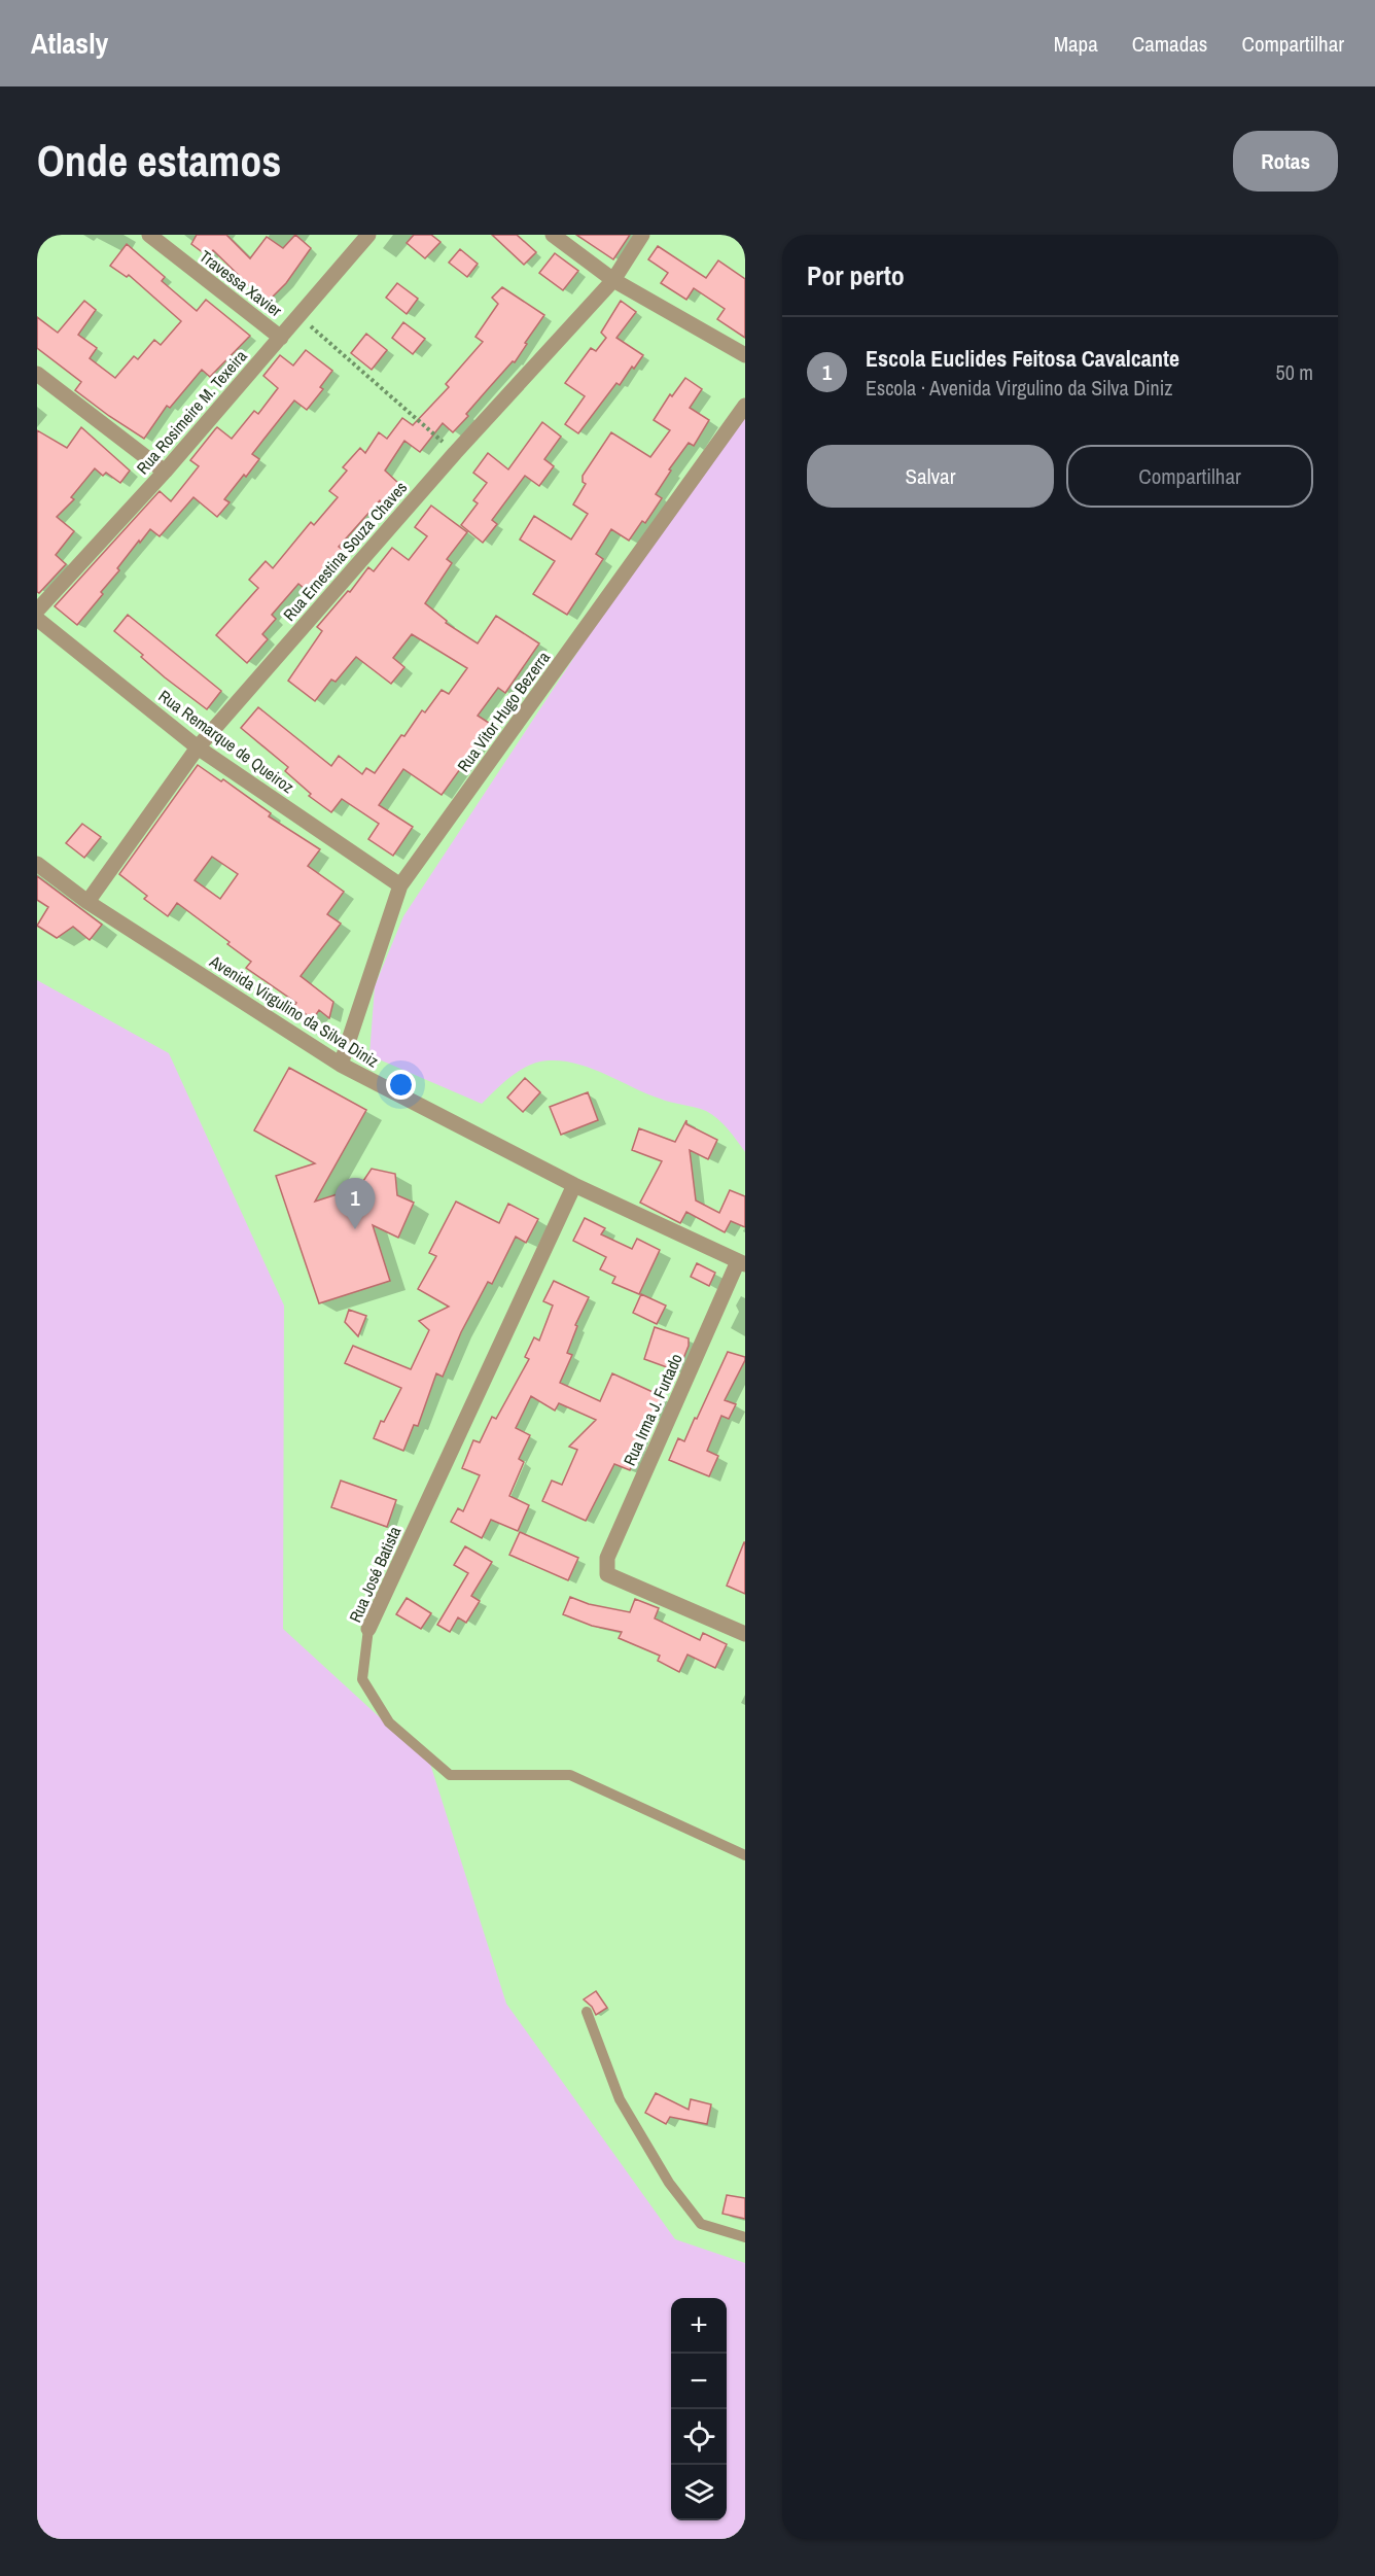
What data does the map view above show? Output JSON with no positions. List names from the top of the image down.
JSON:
{
  "streets": {
    "street": [
      "Travessa Xavier",
      "Rua Rosimeire M. Texeira",
      "Rua Ernestina Souza Chaves",
      "Rua Vitor Hugo Bezerra",
      "Rua Remarque de Queiroz",
      "Avenida Virgulino da Silva Diniz",
      "Rua Irma J. Furtado",
      "Rua José Batista"
    ]
  },
  "crossings": [
    ["Travessa Xavier", "Rua Rosimeire M. Texeira"],
    ["Rua Ernestina Souza Chaves", "Rua Remarque de Queiroz"],
    ["Rua Ernestina Souza Chaves", "Avenida Virgulino da Silva Diniz"],
    ["Rua Vitor Hugo Bezerra", "Rua Remarque de Queiroz"],
    ["Rua Vitor Hugo Bezerra", "Avenida Virgulino da Silva Diniz"],
    ["Avenida Virgulino da Silva Diniz", "Rua Irma J. Furtado"],
    ["Avenida Virgulino da Silva Diniz", "Rua José Batista"]
  ],
  "page": {
    "header": "Atlasly",
    "nav": ["Mapa", "Camadas", "Compartilhar"],
    "buttons": [
      "Rotas",
      ["Salvar", "Compartilhar"]
    ],
    "title": "Onde estamos",
    "heading": "Por perto",
    "list": [
      {
        "mark": "1",
        "name": "Escola Euclides Feitosa Cavalcante",
        "note": "Escola · Avenida Virgulino da Silva Diniz",
        "value": "50 m"
      }
    ],
    "pins": "1",
    "map_buttons": ["+", "−"]
  }
}
